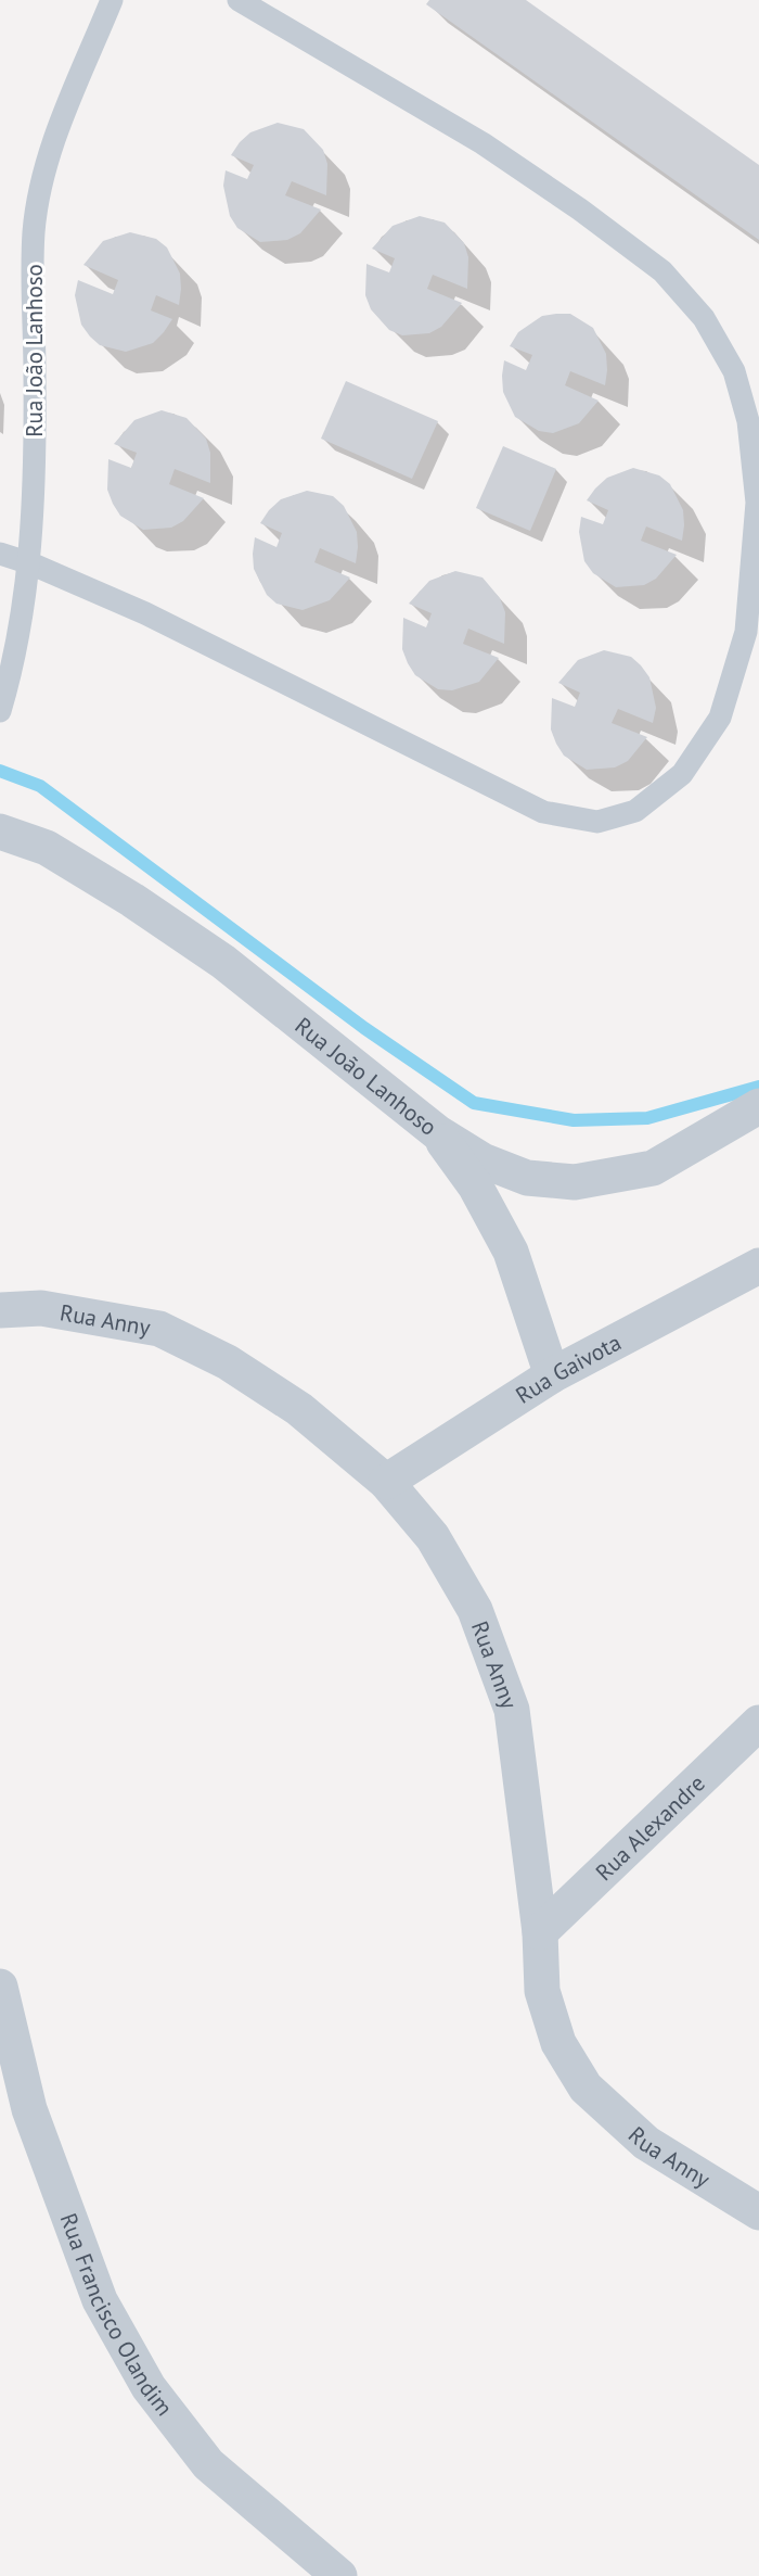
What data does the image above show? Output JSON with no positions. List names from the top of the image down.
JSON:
{
  "streets": {
    "street": [
      "Rua João Lanhoso",
      "Rua Anny",
      "Rua Gaivota",
      "Rua Alexandre",
      "Rua Francisco Olandim"
    ]
  },
  "crossings": [
    ["Rua Anny", "Rua Gaivota"],
    ["Rua Anny", "Rua Alexandre"]
  ]
}
